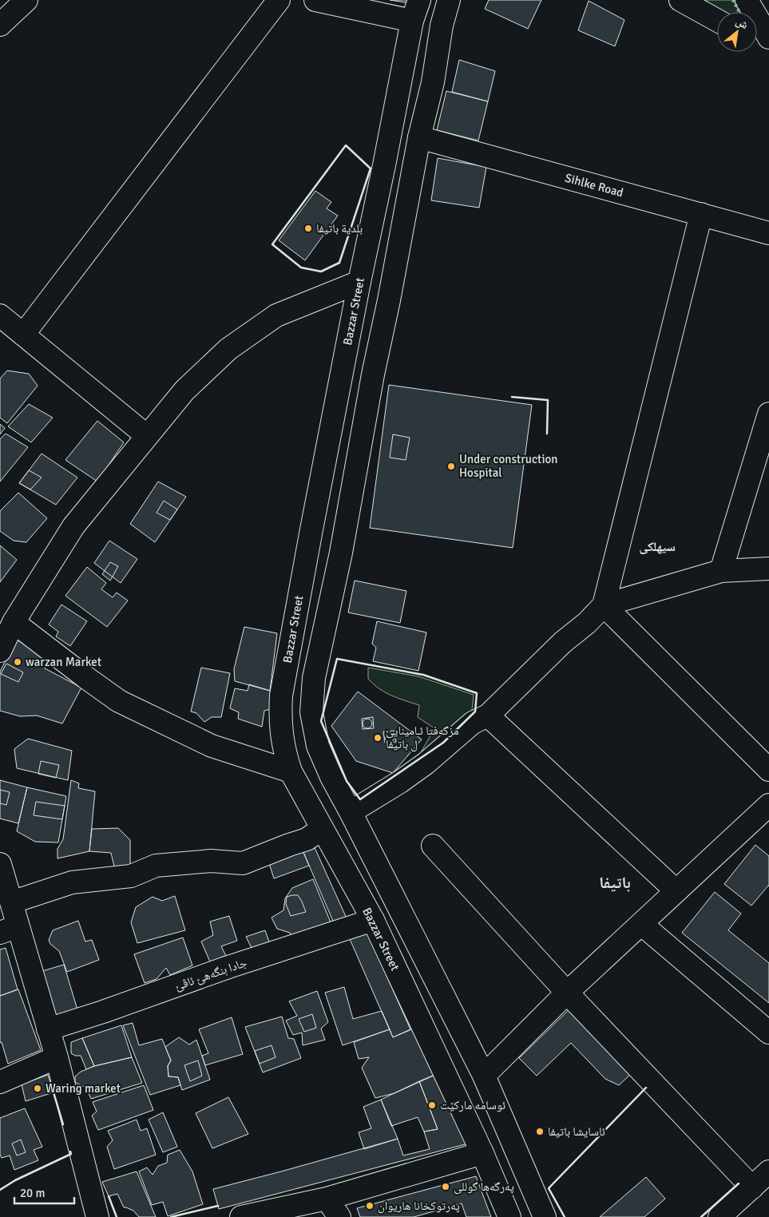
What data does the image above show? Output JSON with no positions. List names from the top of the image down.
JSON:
{
  "streets": {
    "main road": ["Sihlke Road", "Bazzar Street", "جادا بنگەهێ ئاڤێ"]
  },
  "crossings": [
    ["Bazzar Street", "جادا بنگەهێ ئاڤێ"]
  ],
  "districts": ["سيهلكى", "باتیفا"],
  "places": [
    "بلدية باتيفا",
    "Under construction Hospital",
    "warzan Market",
    "مزگەفتا ئـامینایێ ل باتیفا",
    "Waring market",
    "ئوسامە مارکێت",
    "ئاسایشا باتیفا",
    "په‌رگه‌ها گوللی",
    "په‌رتوكخانا هاریوان"
  ],
  "scale_bar": "20 m",
  "north": "top right"
}
